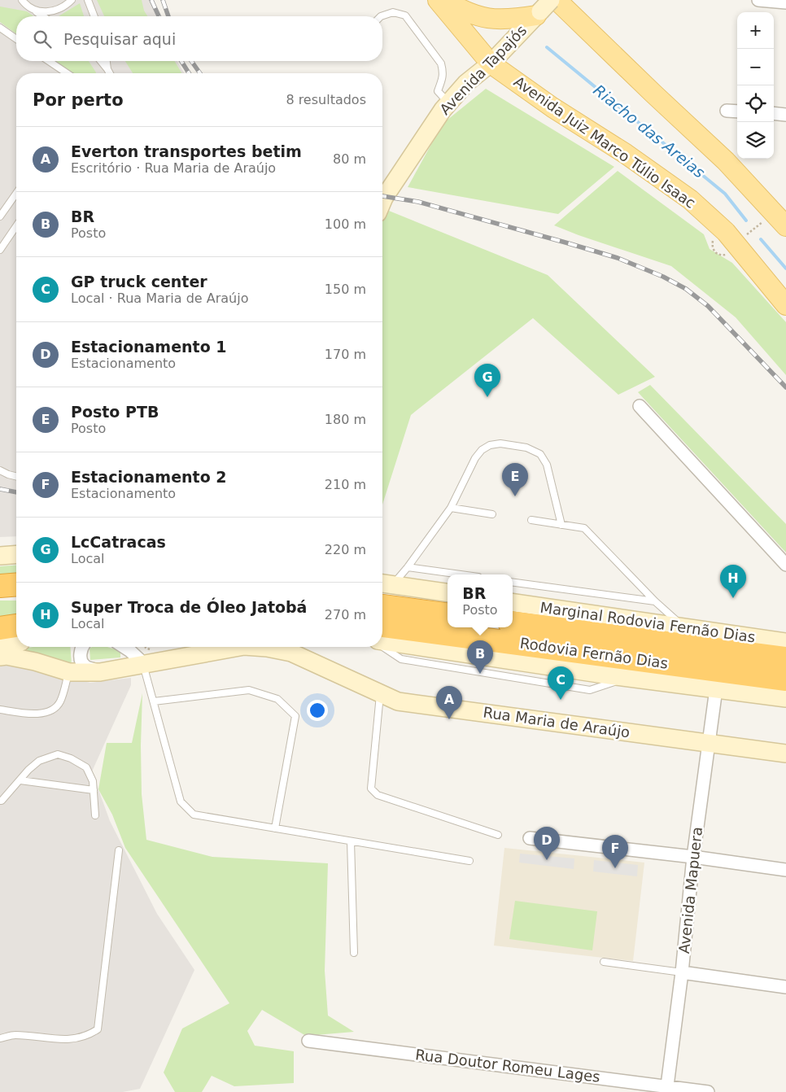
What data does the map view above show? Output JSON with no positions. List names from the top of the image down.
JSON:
{
  "streets": {
    "highway": ["Rodovia Fernão Dias"],
    "main road": [
      "Avenida Tapajós",
      "Avenida Juiz Marco Túlio Isaac",
      "Marginal Rodovia Fernão Dias",
      "Rua Maria de Araújo"
    ],
    "street": ["Avenida Mapuera", "Rua Doutor Romeu Lages"]
  },
  "crossings": [
    ["Avenida Tapajós", "Avenida Juiz Marco Túlio Isaac"],
    ["Rua Maria de Araújo", "Avenida Mapuera"],
    ["Avenida Mapuera", "Rua Doutor Romeu Lages"]
  ],
  "water": ["Riacho das Areias"],
  "page": {
    "map_buttons": ["+", "−"],
    "search": "Pesquisar aqui",
    "heading": ["Por perto", "8 resultados"],
    "list": [
      {
        "mark": "A",
        "name": "Everton transportes betim",
        "note": "Escritório · Rua Maria de Araújo",
        "value": "80 m"
      },
      {
        "mark": "B",
        "name": "BR",
        "note": "Posto",
        "value": "100 m"
      },
      {
        "mark": "C",
        "name": "GP truck center",
        "note": "Local · Rua Maria de Araújo",
        "value": "150 m"
      },
      {
        "mark": "D",
        "name": "Estacionamento 1",
        "note": "Estacionamento",
        "value": "170 m"
      },
      {
        "mark": "E",
        "name": "Posto PTB",
        "note": "Posto",
        "value": "180 m"
      },
      {
        "mark": "F",
        "name": "Estacionamento 2",
        "note": "Estacionamento",
        "value": "210 m"
      },
      {
        "mark": "G",
        "name": "LcCatracas",
        "note": "Local",
        "value": "220 m"
      },
      {
        "mark": "H",
        "name": "Super Troca de Óleo Jatobá",
        "note": "Local",
        "value": "270 m"
      }
    ],
    "pins": [
      "G",
      "E",
      "H",
      "B",
      "C",
      "A",
      "D",
      "F"
    ],
    "popup": ["BR", "Posto"]
  }
}
